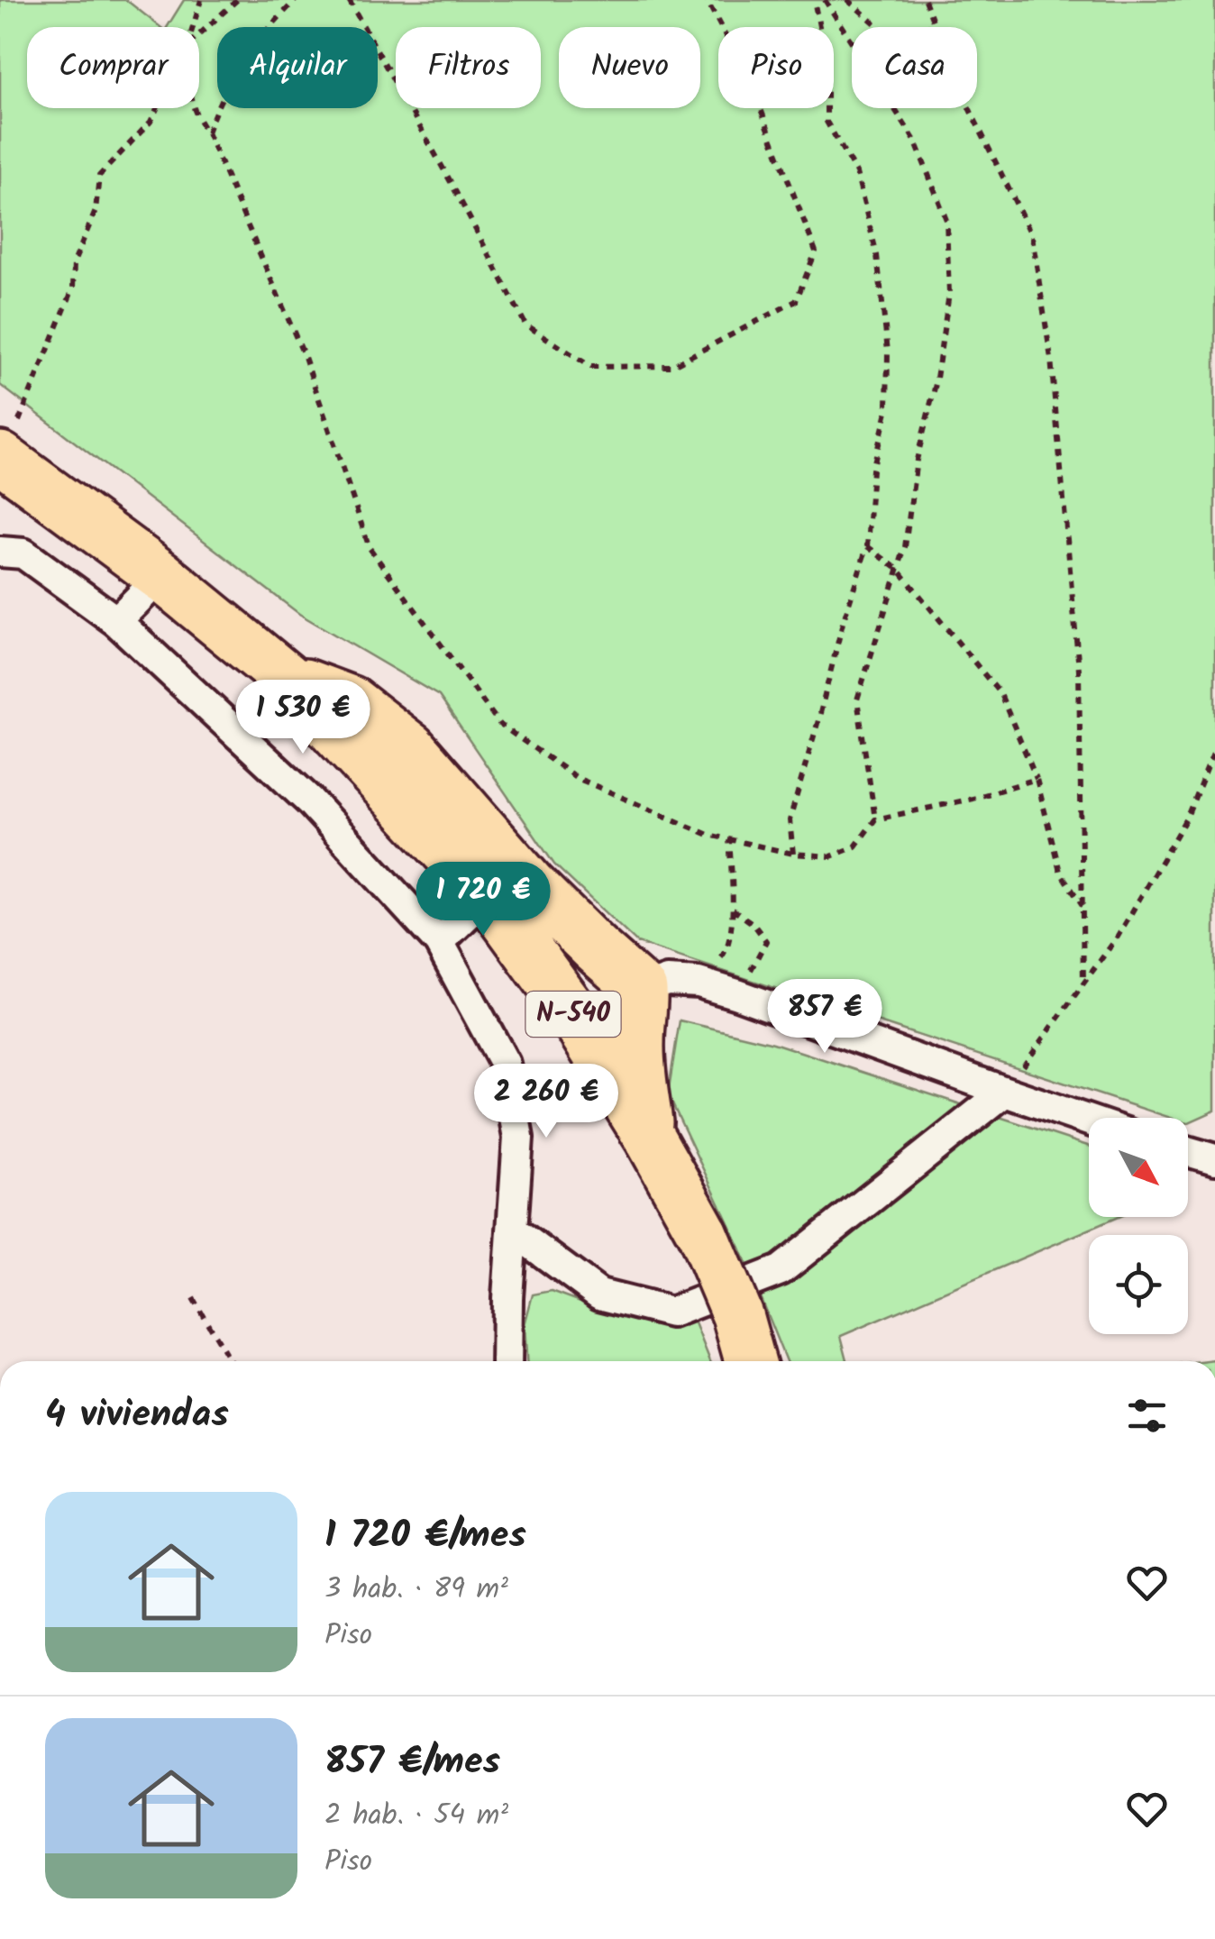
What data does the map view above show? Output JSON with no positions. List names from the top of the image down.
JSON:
{
  "streets": {
    "highway": ["N-540"]
  },
  "north": "bottom right",
  "page": {
    "chip": [
      "Comprar",
      "Alquilar",
      "Filtros",
      "Nuevo",
      "Piso",
      "Casa"
    ],
    "price": [
      "1 530 €",
      "1 720 €",
      "857 €",
      "2 260 €"
    ],
    "heading": "4 viviendas",
    "list": [
      {
        "name": "1 720 €/mes",
        "note": "3 hab. · 89 m² · Piso"
      },
      {
        "name": "857 €/mes",
        "note": "2 hab. · 54 m² · Piso"
      }
    ]
  }
}
